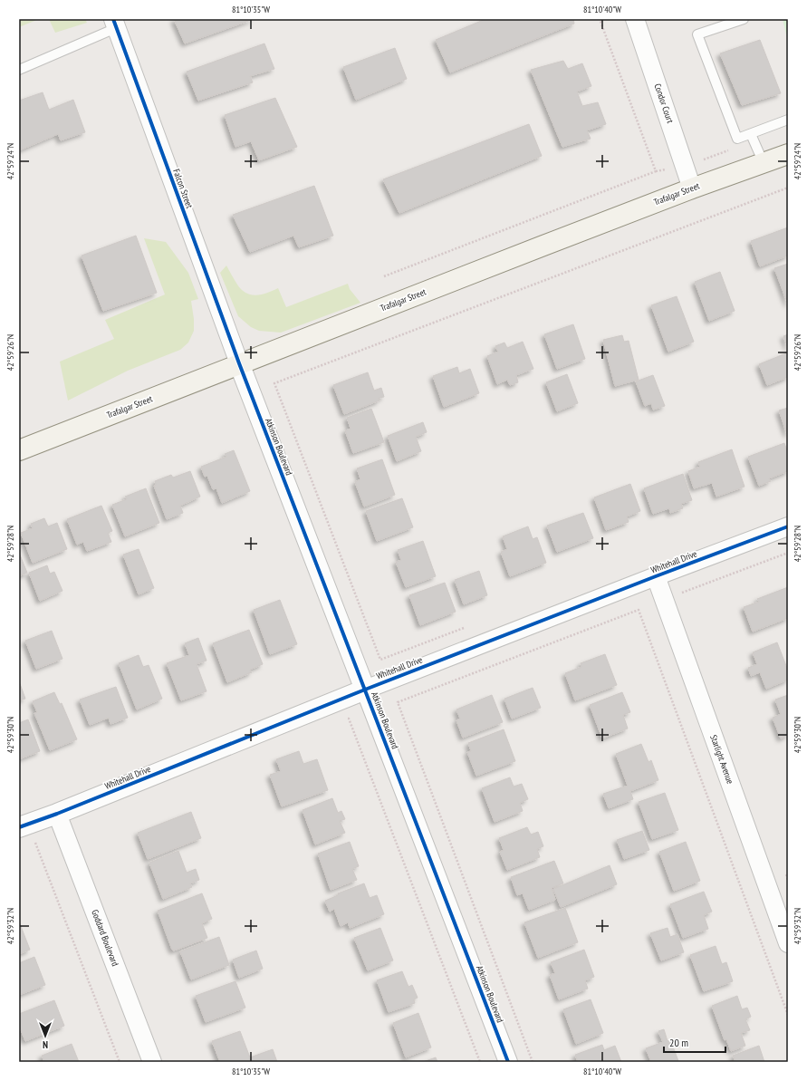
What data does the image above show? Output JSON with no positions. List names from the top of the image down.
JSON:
{
  "streets": {
    "main road": ["Trafalgar Street"],
    "street": [
      "Condor Court",
      "Falcon Street",
      "Atkinson Boulevard",
      "Whitehall Drive",
      "Starlight Avenue",
      "Goddard Boulevard"
    ]
  },
  "crossings": [
    ["Condor Court", "Trafalgar Street"],
    ["Falcon Street", "Trafalgar Street"],
    ["Falcon Street", "Atkinson Boulevard"],
    ["Trafalgar Street", "Atkinson Boulevard"],
    ["Atkinson Boulevard", "Whitehall Drive"],
    ["Whitehall Drive", "Starlight Avenue"],
    ["Whitehall Drive", "Goddard Boulevard"]
  ],
  "scale_bar": "20 m",
  "north": "bottom",
  "coordinates": [
    "81°10'35\"W",
    "81°10'40\"W",
    "42°59'24\"N",
    "42°59'26\"N",
    "42°59'28\"N",
    "42°59'30\"N",
    "42°59'32\"N"
  ]
}
